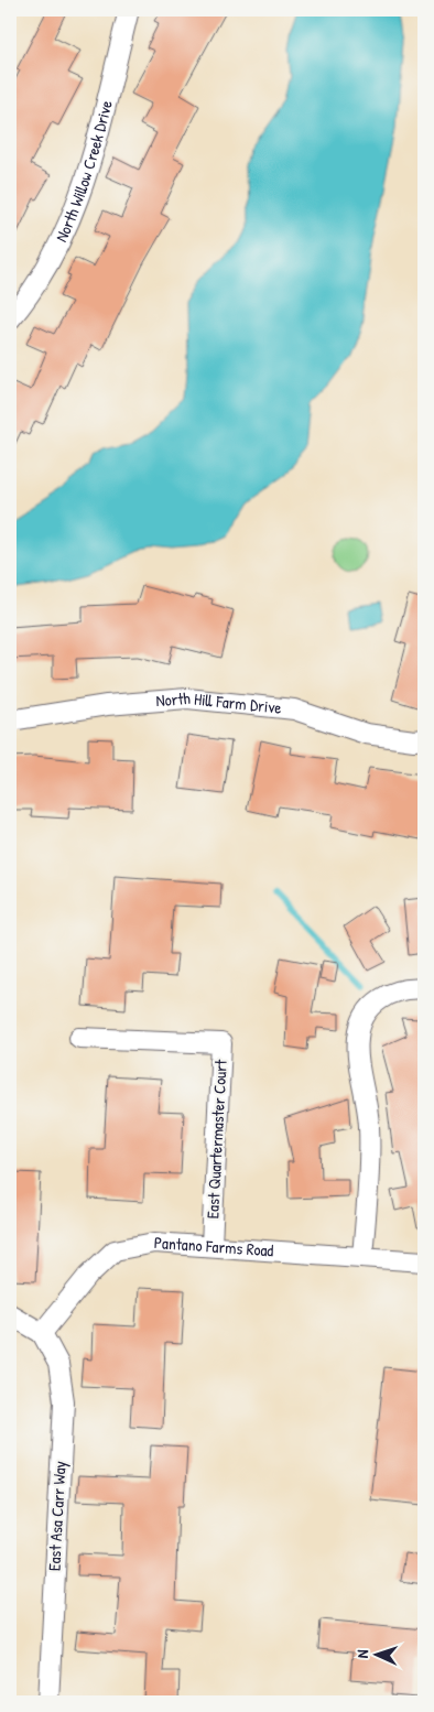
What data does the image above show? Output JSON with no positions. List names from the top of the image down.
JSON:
{
  "streets": {
    "street": [
      "North Willow Creek Drive",
      "North Hill Farm Drive",
      "East Quartermaster Court",
      "Pantano Farms Road",
      "East Asa Carr Way"
    ]
  },
  "crossings": [
    ["East Quartermaster Court", "Pantano Farms Road"],
    ["Pantano Farms Road", "East Asa Carr Way"]
  ],
  "north": "left"
}
